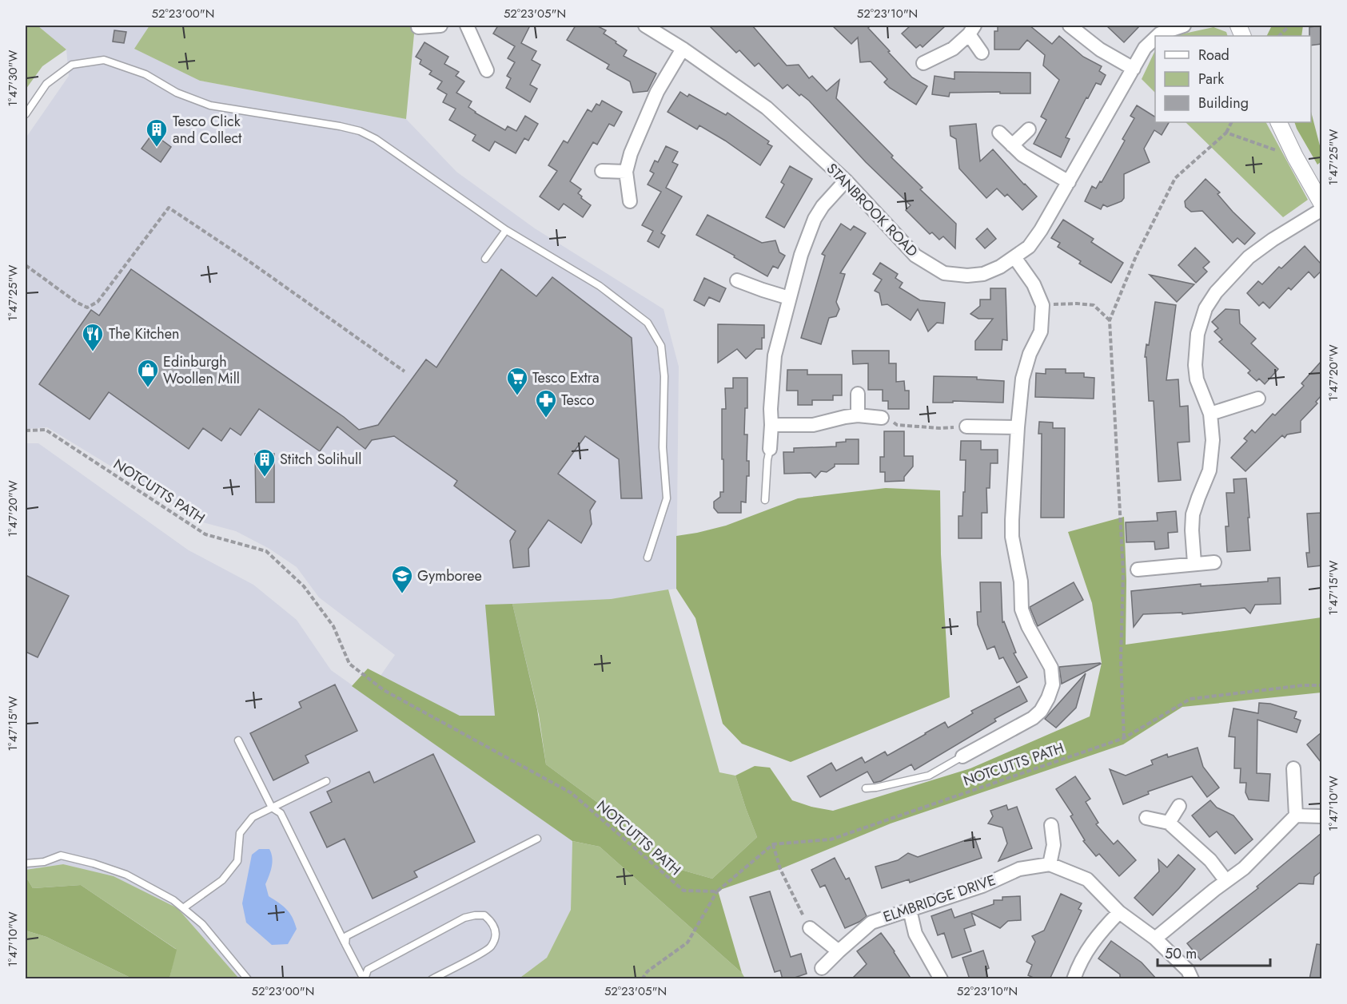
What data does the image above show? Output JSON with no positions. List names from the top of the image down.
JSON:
{
  "streets": {
    "street": ["STANBROOK ROAD", "ELMBRIDGE DRIVE"],
    "path": ["NOTCUTTS PATH"]
  },
  "places": {
    "building": ["Tesco Click and Collect", "Stitch Solihull"],
    "restaurant": ["The Kitchen"],
    "shop": ["Edinburgh Woollen Mill"],
    "supermarket": ["Tesco Extra"],
    "pharmacy": ["Tesco"],
    "school or university": ["Gymboree"]
  },
  "legend": ["Road", "Park", "Building"],
  "scale_bar": "50 m",
  "coordinates": [
    "52°23'00\"N",
    "52°23'05\"N",
    "52°23'10\"N",
    "1°47'30\"W",
    "1°47'25\"W",
    "1°47'20\"W",
    "1°47'15\"W",
    "1°47'10\"W"
  ]
}
